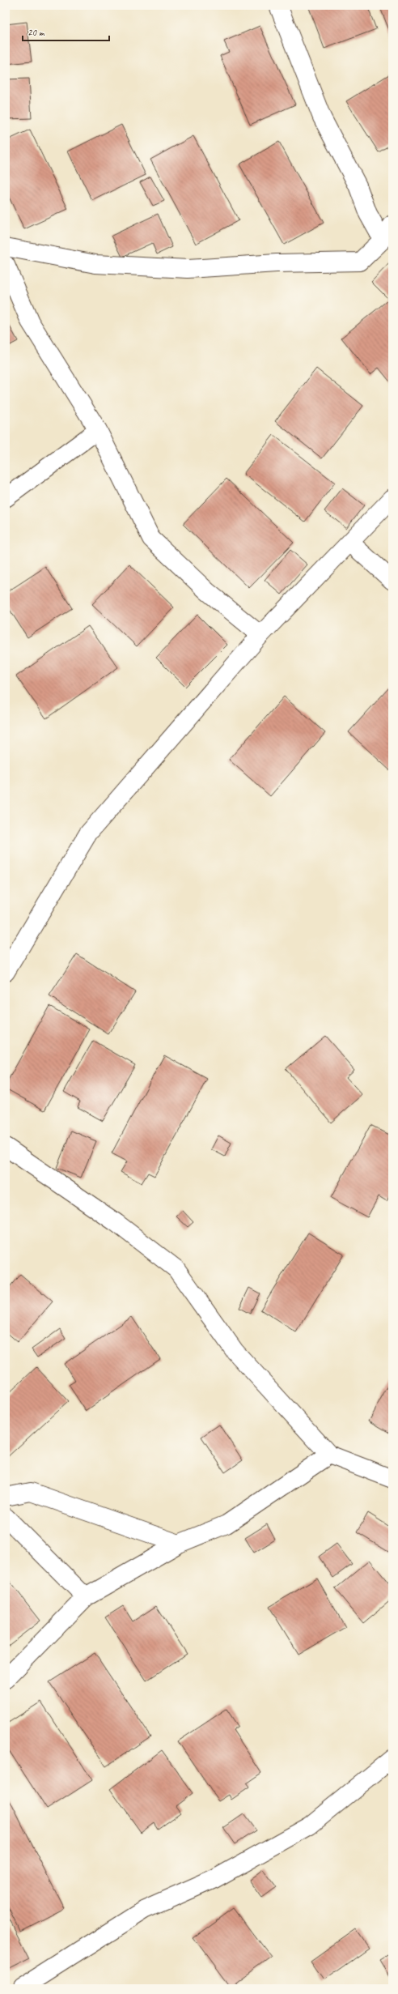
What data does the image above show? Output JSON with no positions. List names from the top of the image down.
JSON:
{
  "scale_bar": "20 m"
}
